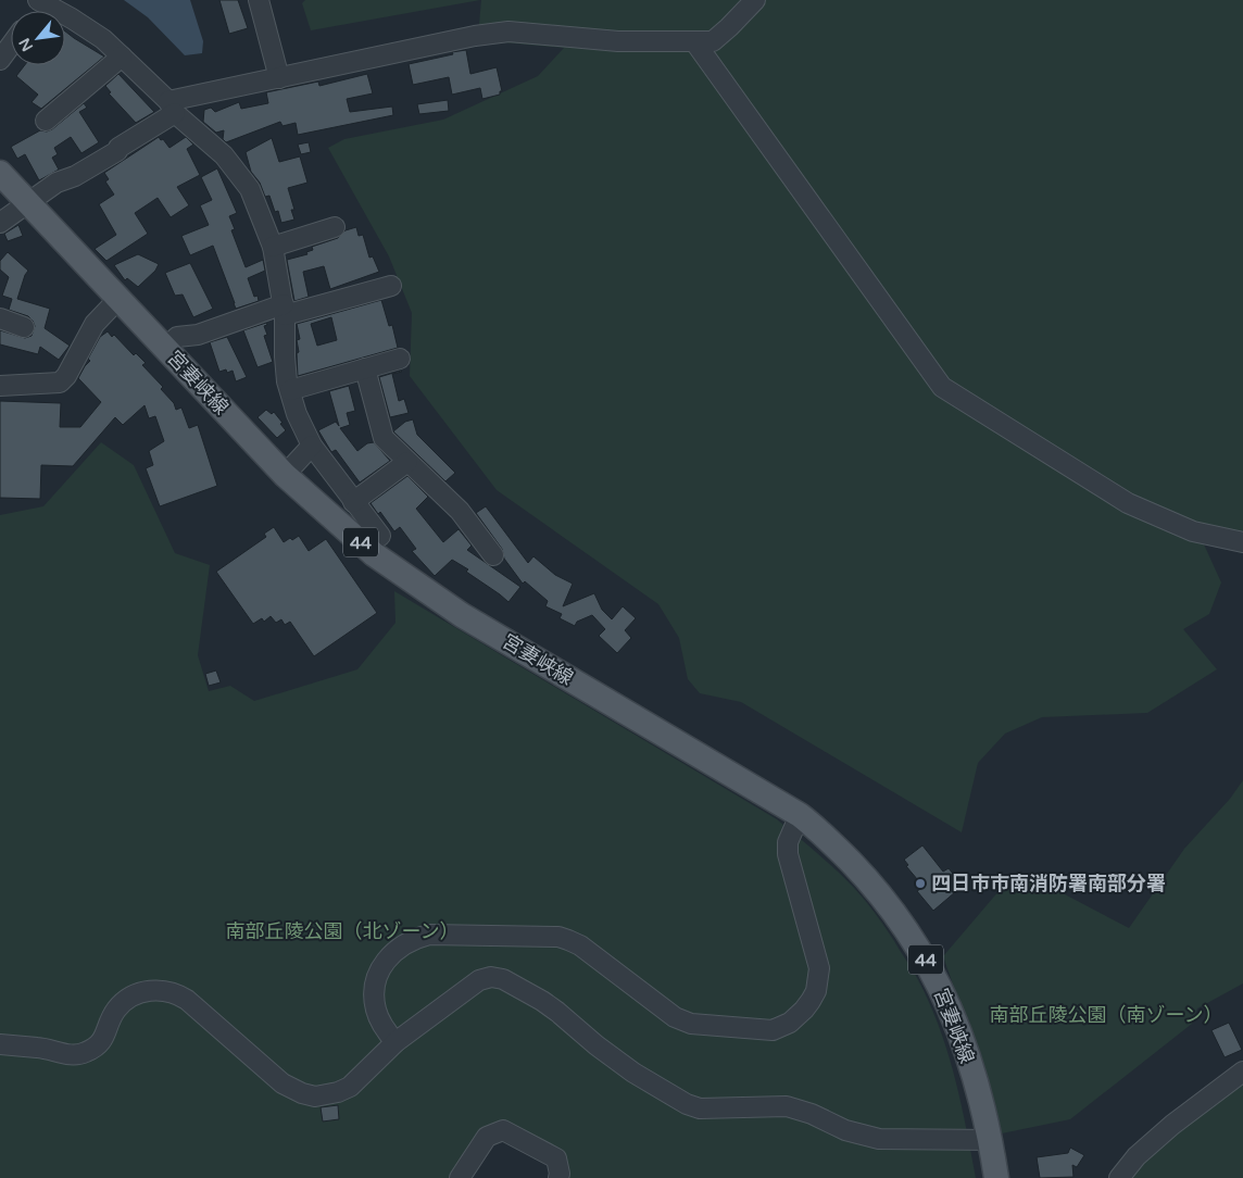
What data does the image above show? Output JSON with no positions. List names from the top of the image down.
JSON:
{
  "streets": {
    "main road": ["宮妻峡線", "44"]
  },
  "parks": ["南部丘陵公園（北ゾーン）", "南部丘陵公園（南ゾーン）"],
  "places": ["四日市市南消防署南部分署"],
  "north": "bottom left"
}
